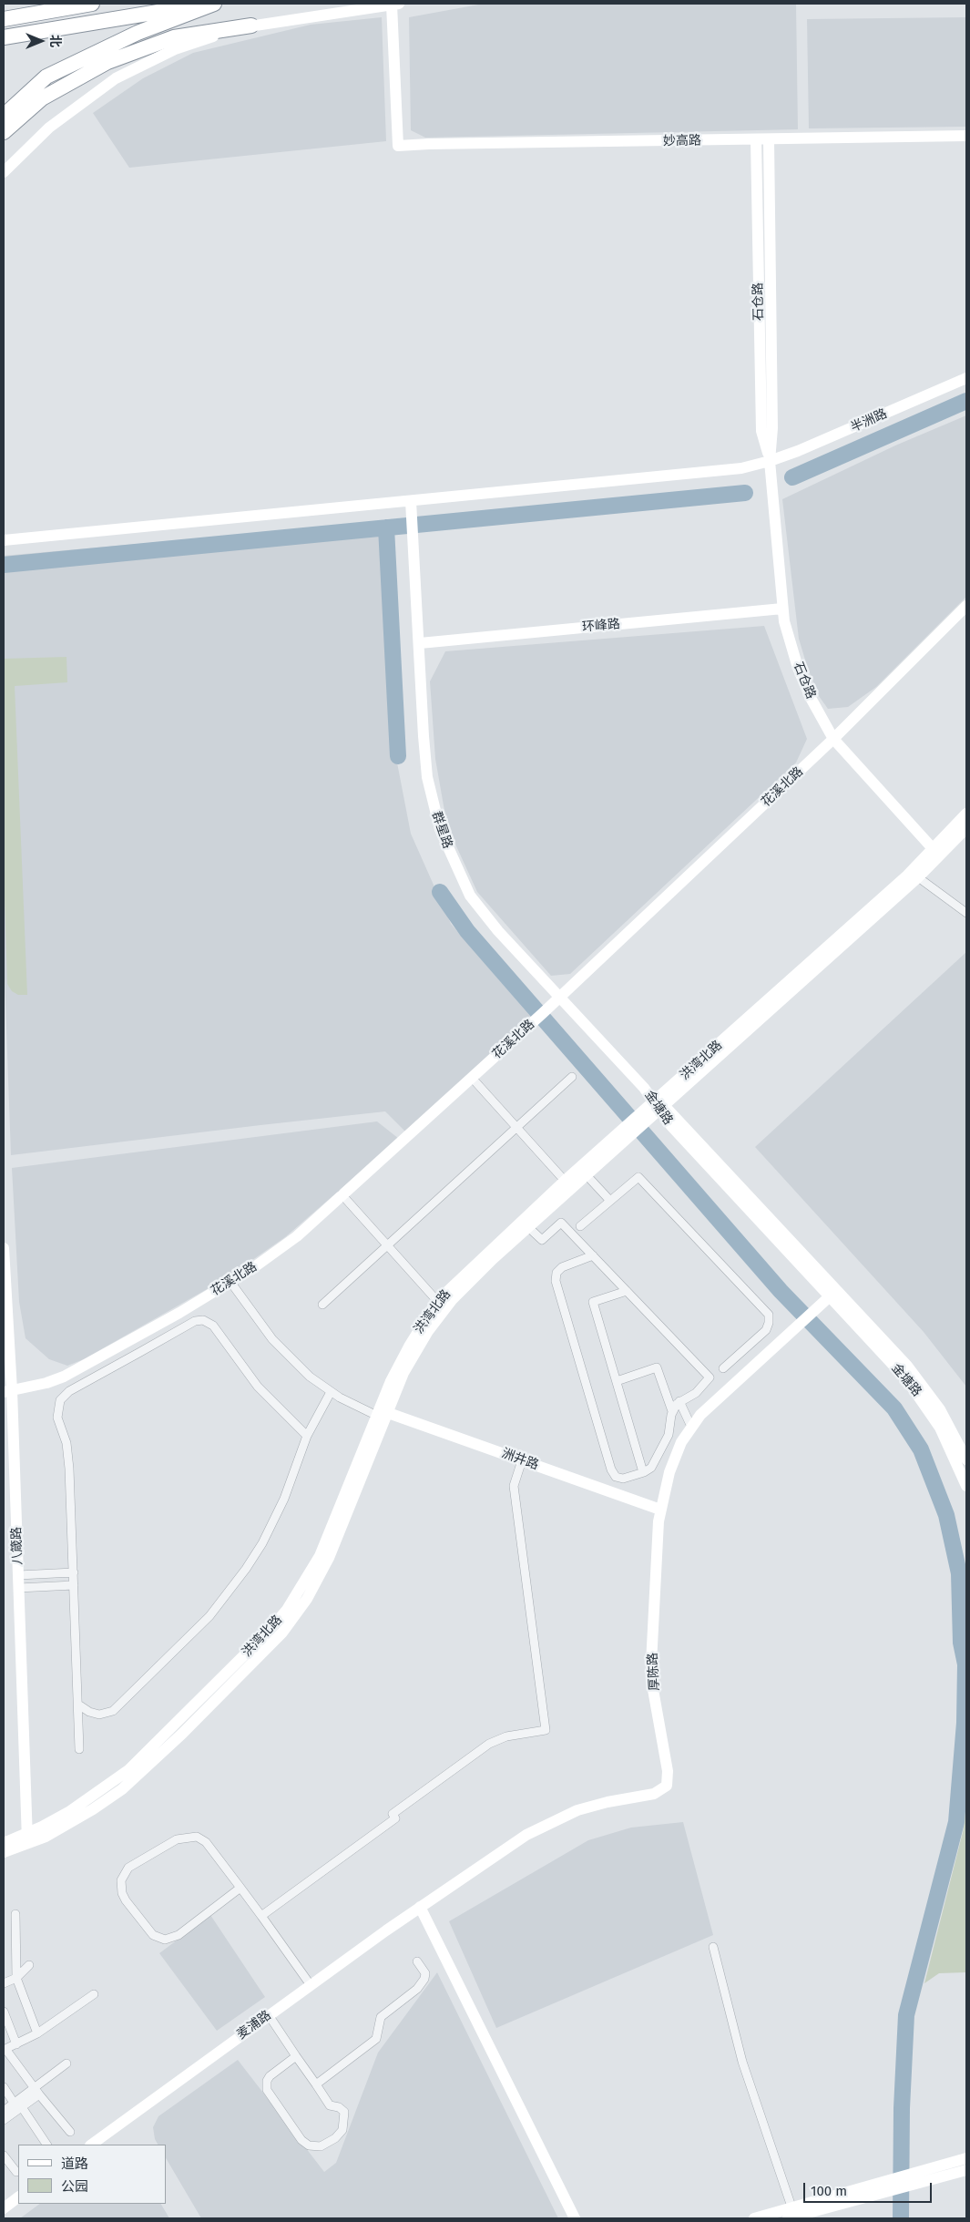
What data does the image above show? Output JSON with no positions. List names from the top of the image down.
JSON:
{
  "streets": {
    "street": [
      "妙高路",
      "石仓路",
      "半洲路",
      "环峰路",
      "花溪北路",
      "群星路",
      "洪湾北路",
      "金塘路",
      "洲井路",
      "八箴路",
      "厚陈路",
      "麦浦路"
    ]
  },
  "crossings": [
    ["妙高路", "石仓路"],
    ["石仓路", "半洲路"],
    ["石仓路", "环峰路"],
    ["石仓路", "花溪北路"],
    ["石仓路", "洪湾北路"],
    ["半洲路", "群星路"],
    ["环峰路", "群星路"],
    ["花溪北路", "群星路"],
    ["花溪北路", "八箴路"],
    ["群星路", "金塘路"],
    ["洪湾北路", "金塘路"],
    ["洪湾北路", "洲井路"],
    ["洪湾北路", "八箴路"],
    ["金塘路", "厚陈路"],
    ["洲井路", "厚陈路"],
    ["厚陈路", "麦浦路"]
  ],
  "legend": ["道路", "公园"],
  "scale_bar": "100 m",
  "north": "right"
}
